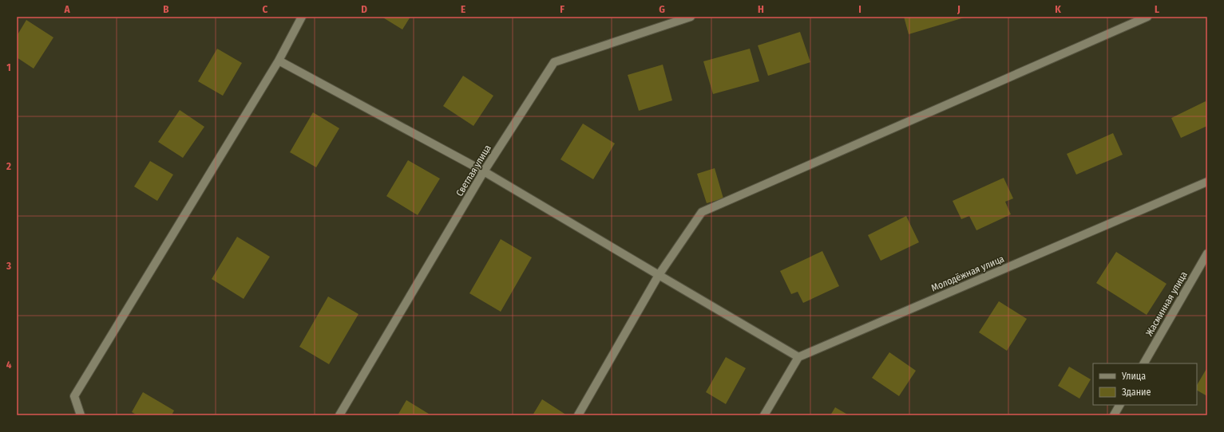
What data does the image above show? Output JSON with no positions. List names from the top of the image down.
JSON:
{
  "streets": {
    "street": ["Светлая улица", "Молодёжная улица", "Жасминная улица"]
  },
  "legend": ["Улица", "Здание"],
  "grid": {
    "columns": [
      "A",
      "B",
      "C",
      "D",
      "E",
      "F",
      "G",
      "H",
      "I",
      "J",
      "K",
      "L"
    ],
    "rows": [
      "1",
      "2",
      "3",
      "4"
    ]
  }
}
